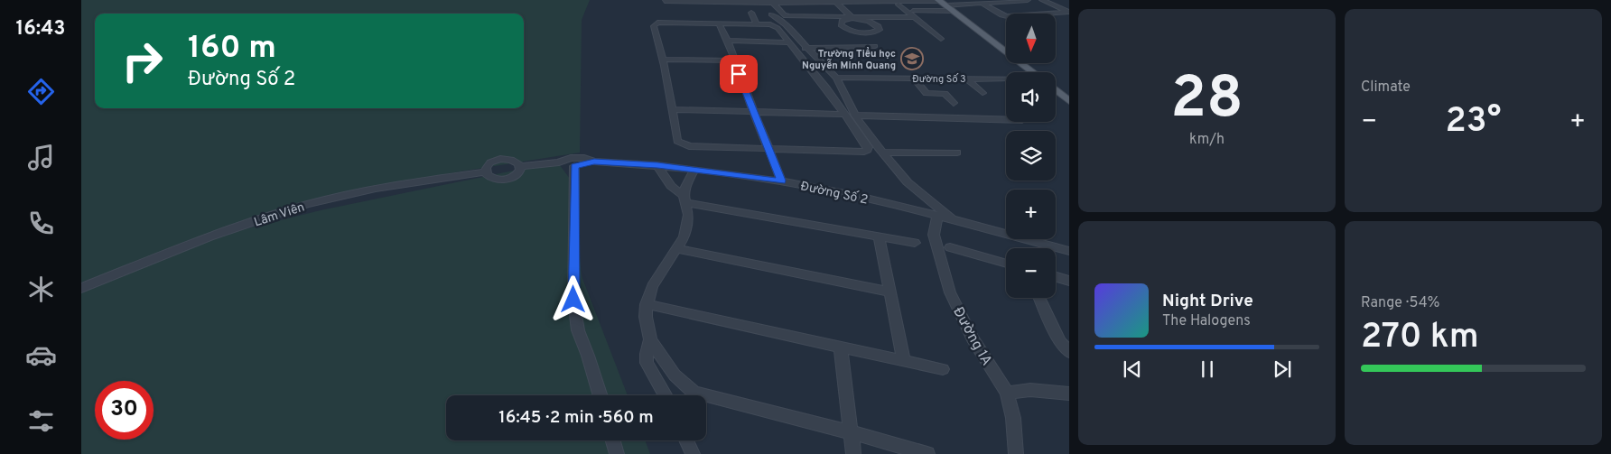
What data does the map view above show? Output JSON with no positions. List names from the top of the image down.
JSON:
{
  "streets": {
    "street": [
      "Đường Số 3",
      "Đường Số 2",
      "Lâm Viên",
      "Đường 1A"
    ]
  },
  "crossings": [
    ["Đường Số 2", "Lâm Viên"],
    ["Đường Số 2", "Đường 1A"]
  ],
  "places": {
    "school or university": ["Trường Tiểu học Nguyễn Minh Quang"]
  },
  "north": "bottom",
  "page": {
    "tabs": "16:43",
    "tile": [
      ["28", "km/h"],
      "Climate",
      ["Range · 54%", "270 km"]
    ],
    "map_buttons": ["+", "−"],
    "turn": ["160 m", "Đường Số 2"],
    "heat": ["−", "23°", "+"],
    "song": ["Night Drive", "The Halogens"],
    "limit": "30",
    "trip": "16:45 · 2 min · 560 m"
  }
}
